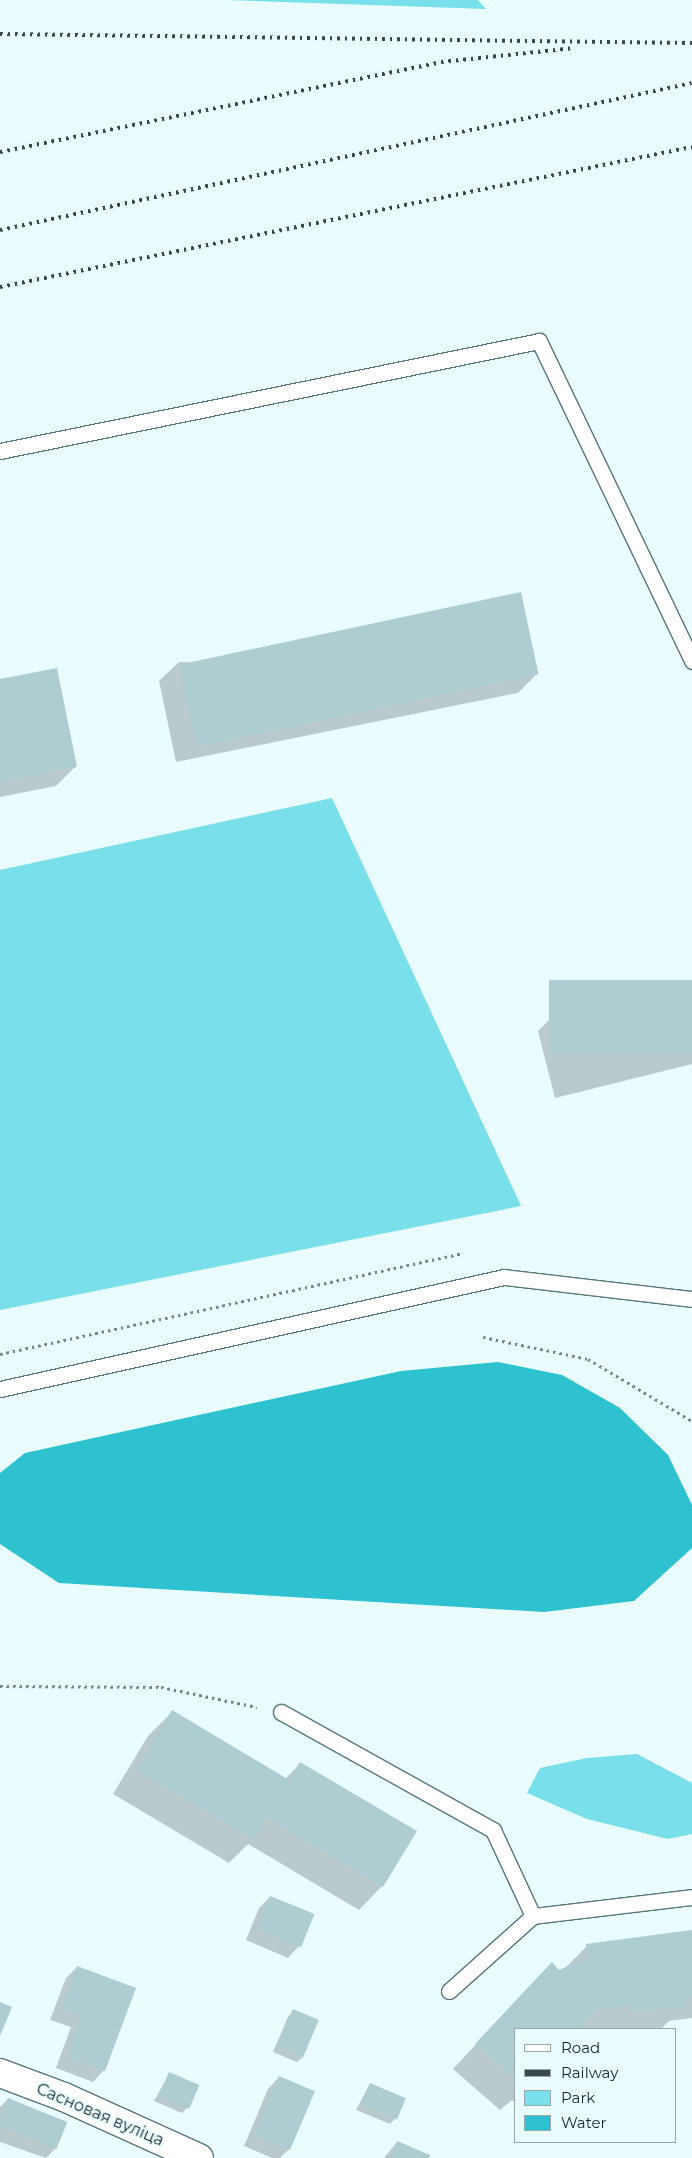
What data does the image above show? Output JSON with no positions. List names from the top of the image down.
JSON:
{
  "streets": {
    "street": ["Сасновая вуліца"]
  },
  "legend": [
    "Road",
    "Railway",
    "Park",
    "Water"
  ]
}
